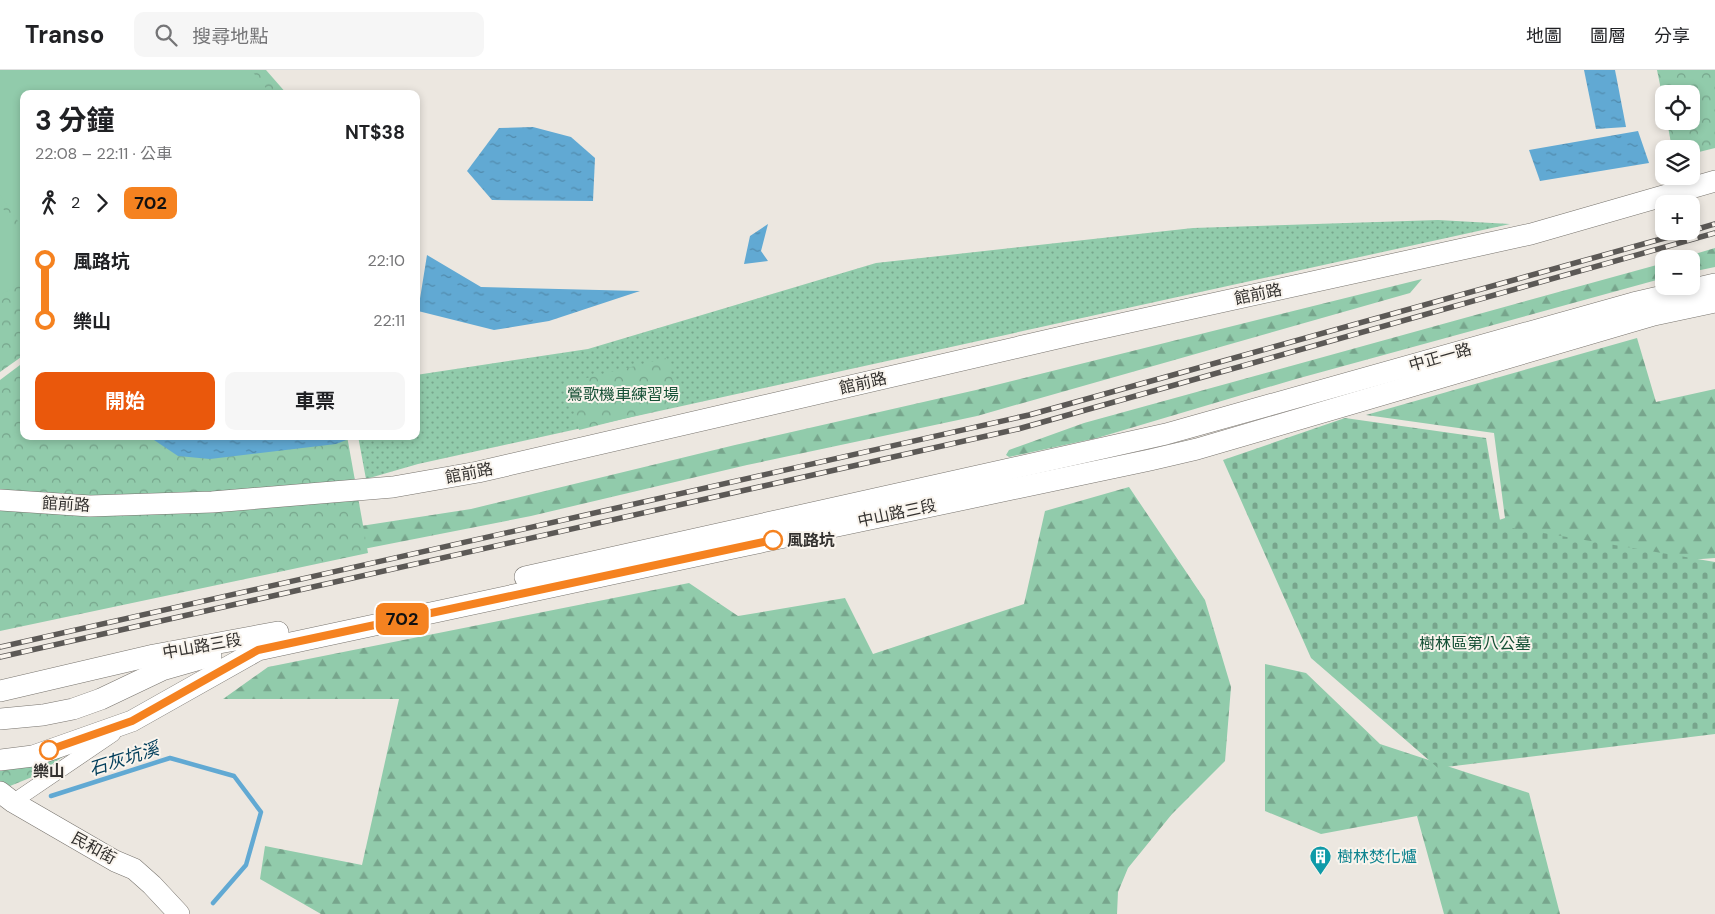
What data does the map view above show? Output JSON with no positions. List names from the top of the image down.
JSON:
{
  "streets": {
    "main road": [
      "館前路",
      "中正一路",
      "中山路三段",
      "民和街"
    ]
  },
  "crossings": [
    ["中正一路", "中山路三段"]
  ],
  "water": ["石灰坑溪"],
  "parks": ["鶯歌機車練習場", "樹林區第八公墓"],
  "places": {
    "other": ["風路坑", "樂山"],
    "building": ["樹林焚化爐"]
  },
  "lines": ["bus line 702"],
  "page": {
    "header": "Transo",
    "search": "搜尋地點",
    "nav": ["地圖", "圖層", "分享"],
    "on_map": "702",
    "map_buttons": ["+", "−"],
    "heading": ["3 分鐘", "22:08 – 22:11 · 公車", "NT$38"],
    "legs": ["2", "702"],
    "list": [
      {
        "name": "風路坑",
        "value": "22:10"
      },
      {
        "name": "樂山",
        "value": "22:11"
      }
    ],
    "buttons": ["開始", "車票"]
  }
}
